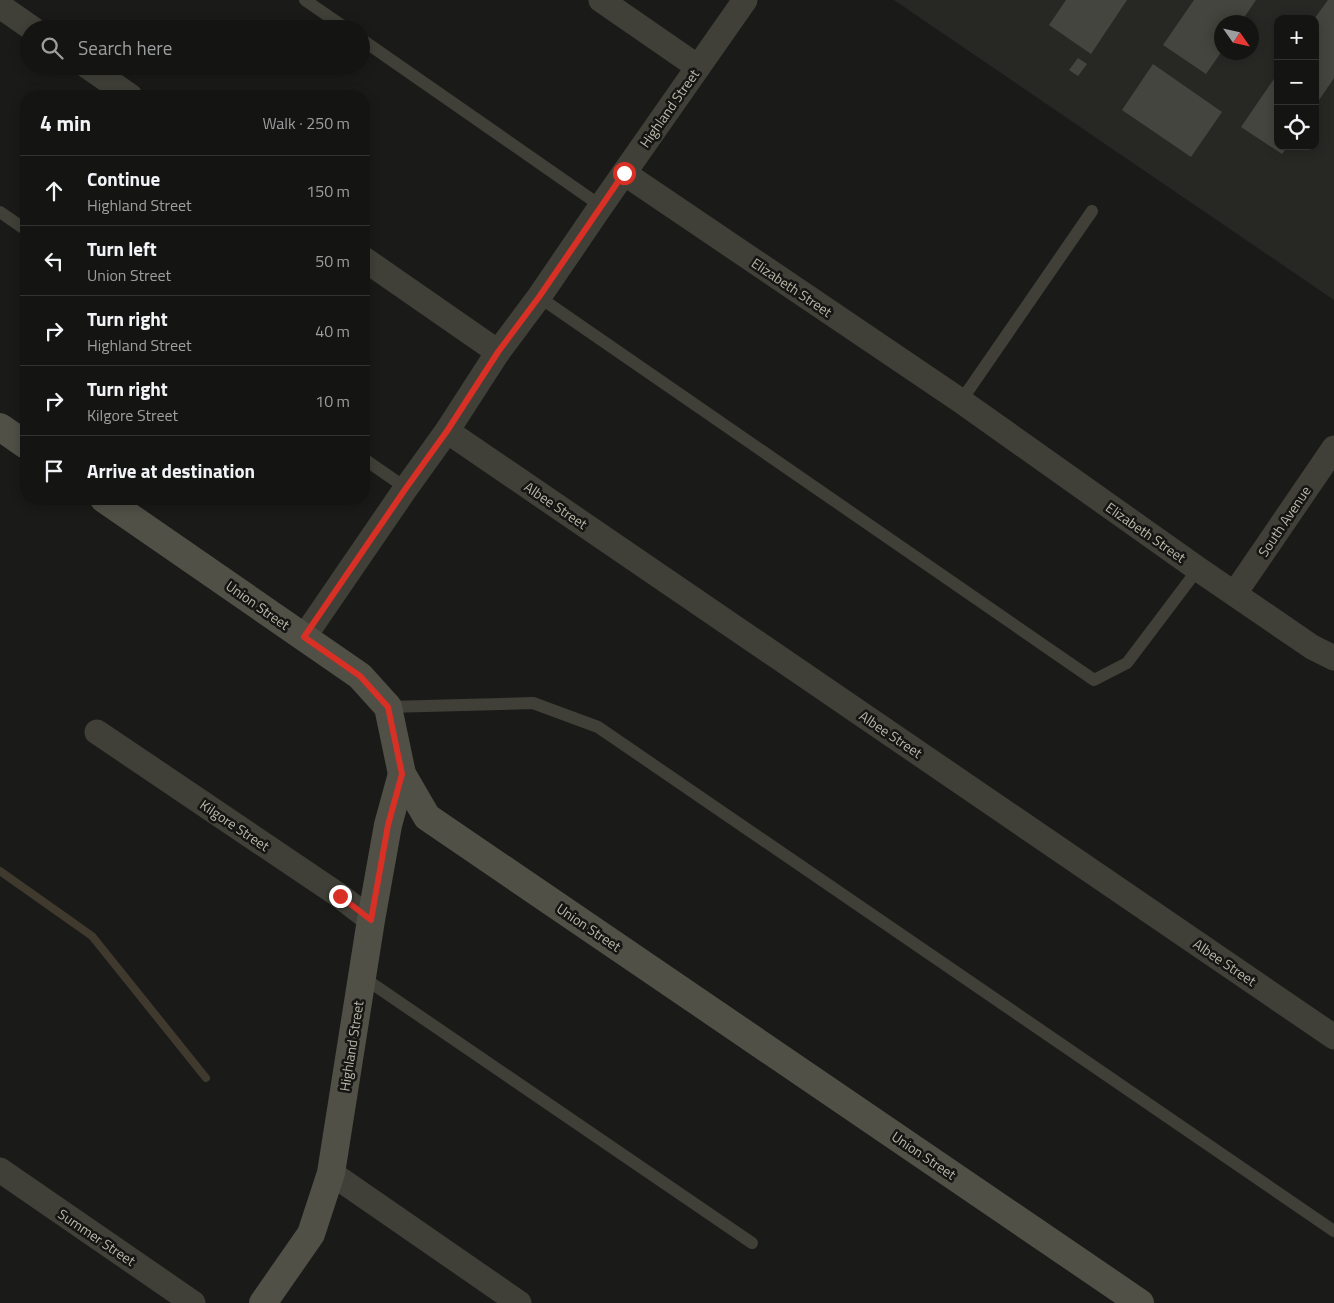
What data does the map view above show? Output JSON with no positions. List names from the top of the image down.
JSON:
{
  "streets": {
    "street": [
      "Highland Street",
      "Elizabeth Street",
      "Albee Street",
      "South Avenue",
      "Union Street",
      "Kilgore Street",
      "Summer Street"
    ]
  },
  "crossings": [
    ["Highland Street", "Elizabeth Street"],
    ["Highland Street", "Albee Street"],
    ["Highland Street", "Union Street"],
    ["Highland Street", "Kilgore Street"],
    ["Elizabeth Street", "South Avenue"]
  ],
  "north": "bottom right",
  "page": {
    "map_buttons": ["+", "−"],
    "search": "Search here",
    "heading": ["4 min", "Walk · 250 m"],
    "list": [
      ["Continue", "Highland Street", "150 m"],
      ["Turn left", "Union Street", "50 m"],
      ["Turn right", "Highland Street", "40 m"],
      ["Turn right", "Kilgore Street", "10 m"],
      "Arrive at destination"
    ]
  }
}
